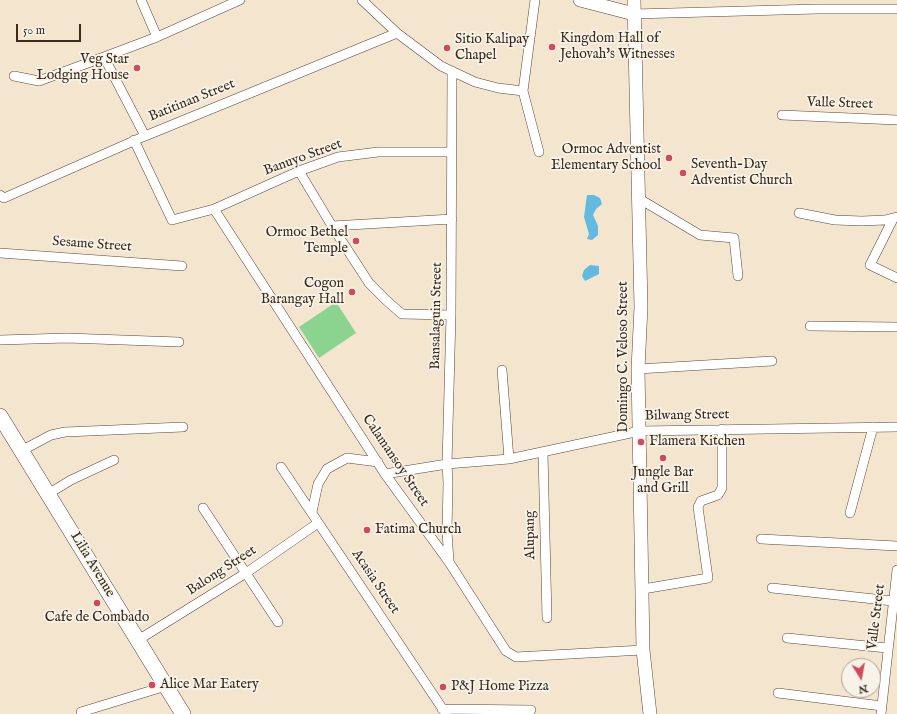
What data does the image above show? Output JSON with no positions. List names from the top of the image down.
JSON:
{
  "streets": {
    "highway": ["Lilia Avenue"],
    "main road": ["Domingo C. Veloso Street"],
    "street": [
      "Batitinan Street",
      "Valle Street",
      "Banuyo Street",
      "Sesame Street",
      "Bansalaguin Street",
      "Bilwang Street",
      "Calamansoy Street",
      "Alupang",
      "Balong Street",
      "Acasia Street"
    ]
  },
  "crossings": [
    ["Batitinan Street", "Banuyo Street"],
    ["Banuyo Street", "Bansalaguin Street"],
    ["Banuyo Street", "Calamansoy Street"],
    ["Bansalaguin Street", "Bilwang Street"],
    ["Bansalaguin Street", "Calamansoy Street"],
    ["Domingo C. Veloso Street", "Bilwang Street"],
    ["Domingo C. Veloso Street", "Calamansoy Street"],
    ["Bilwang Street", "Calamansoy Street"],
    ["Bilwang Street", "Alupang"],
    ["Lilia Avenue", "Balong Street"],
    ["Balong Street", "Acasia Street"]
  ],
  "places": [
    "Kingdom Hall of Jehovah's Witnesses",
    "Sitio Kalipay Chapel",
    "Veg Star Lodging House",
    "Ormoc Adventist Elementary School",
    "Seventh-Day Adventist Church",
    "Ormoc Bethel Temple",
    "Cogon Barangay Hall",
    "Flamera Kitchen",
    "Jungle Bar and Grill",
    "Fatima Church",
    "Cafe de Combado",
    "Alice Mar Eatery",
    "P&J Home Pizza"
  ],
  "scale_bar": "50 m",
  "north": "bottom"
}
